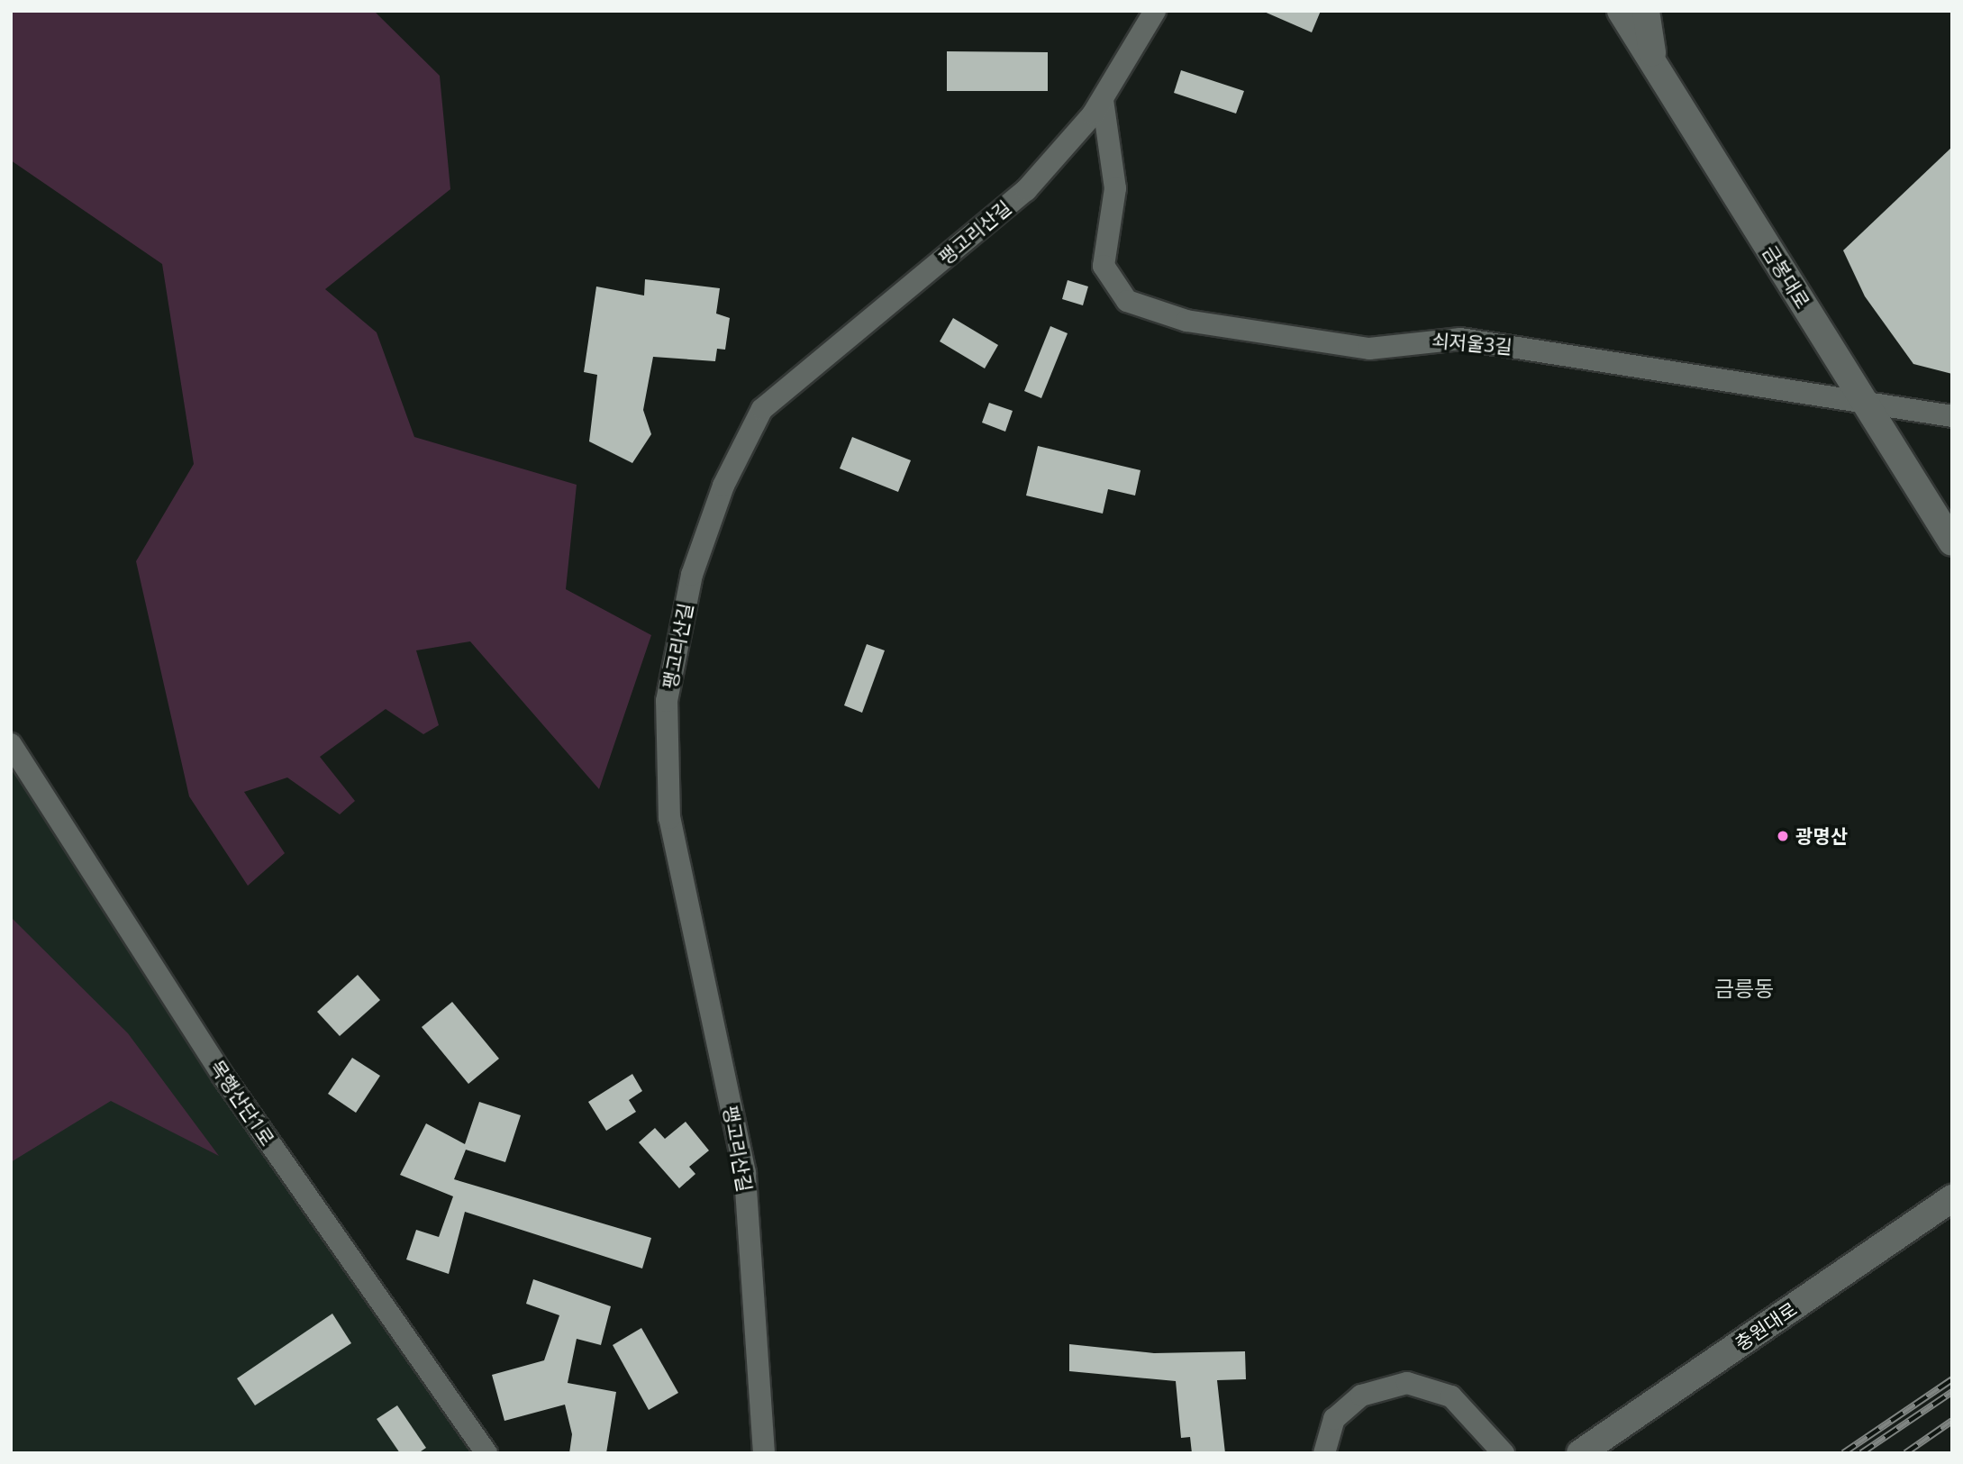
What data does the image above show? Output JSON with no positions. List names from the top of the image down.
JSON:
{
  "streets": {
    "street": [
      "팽고리산길",
      "금봉대로",
      "쇠저울3길",
      "목행산단1로",
      "충원대로"
    ]
  },
  "crossings": [
    ["팽고리산길", "쇠저울3길"],
    ["금봉대로", "쇠저울3길"]
  ],
  "districts": ["금릉동"],
  "places": ["광명산"]
}
